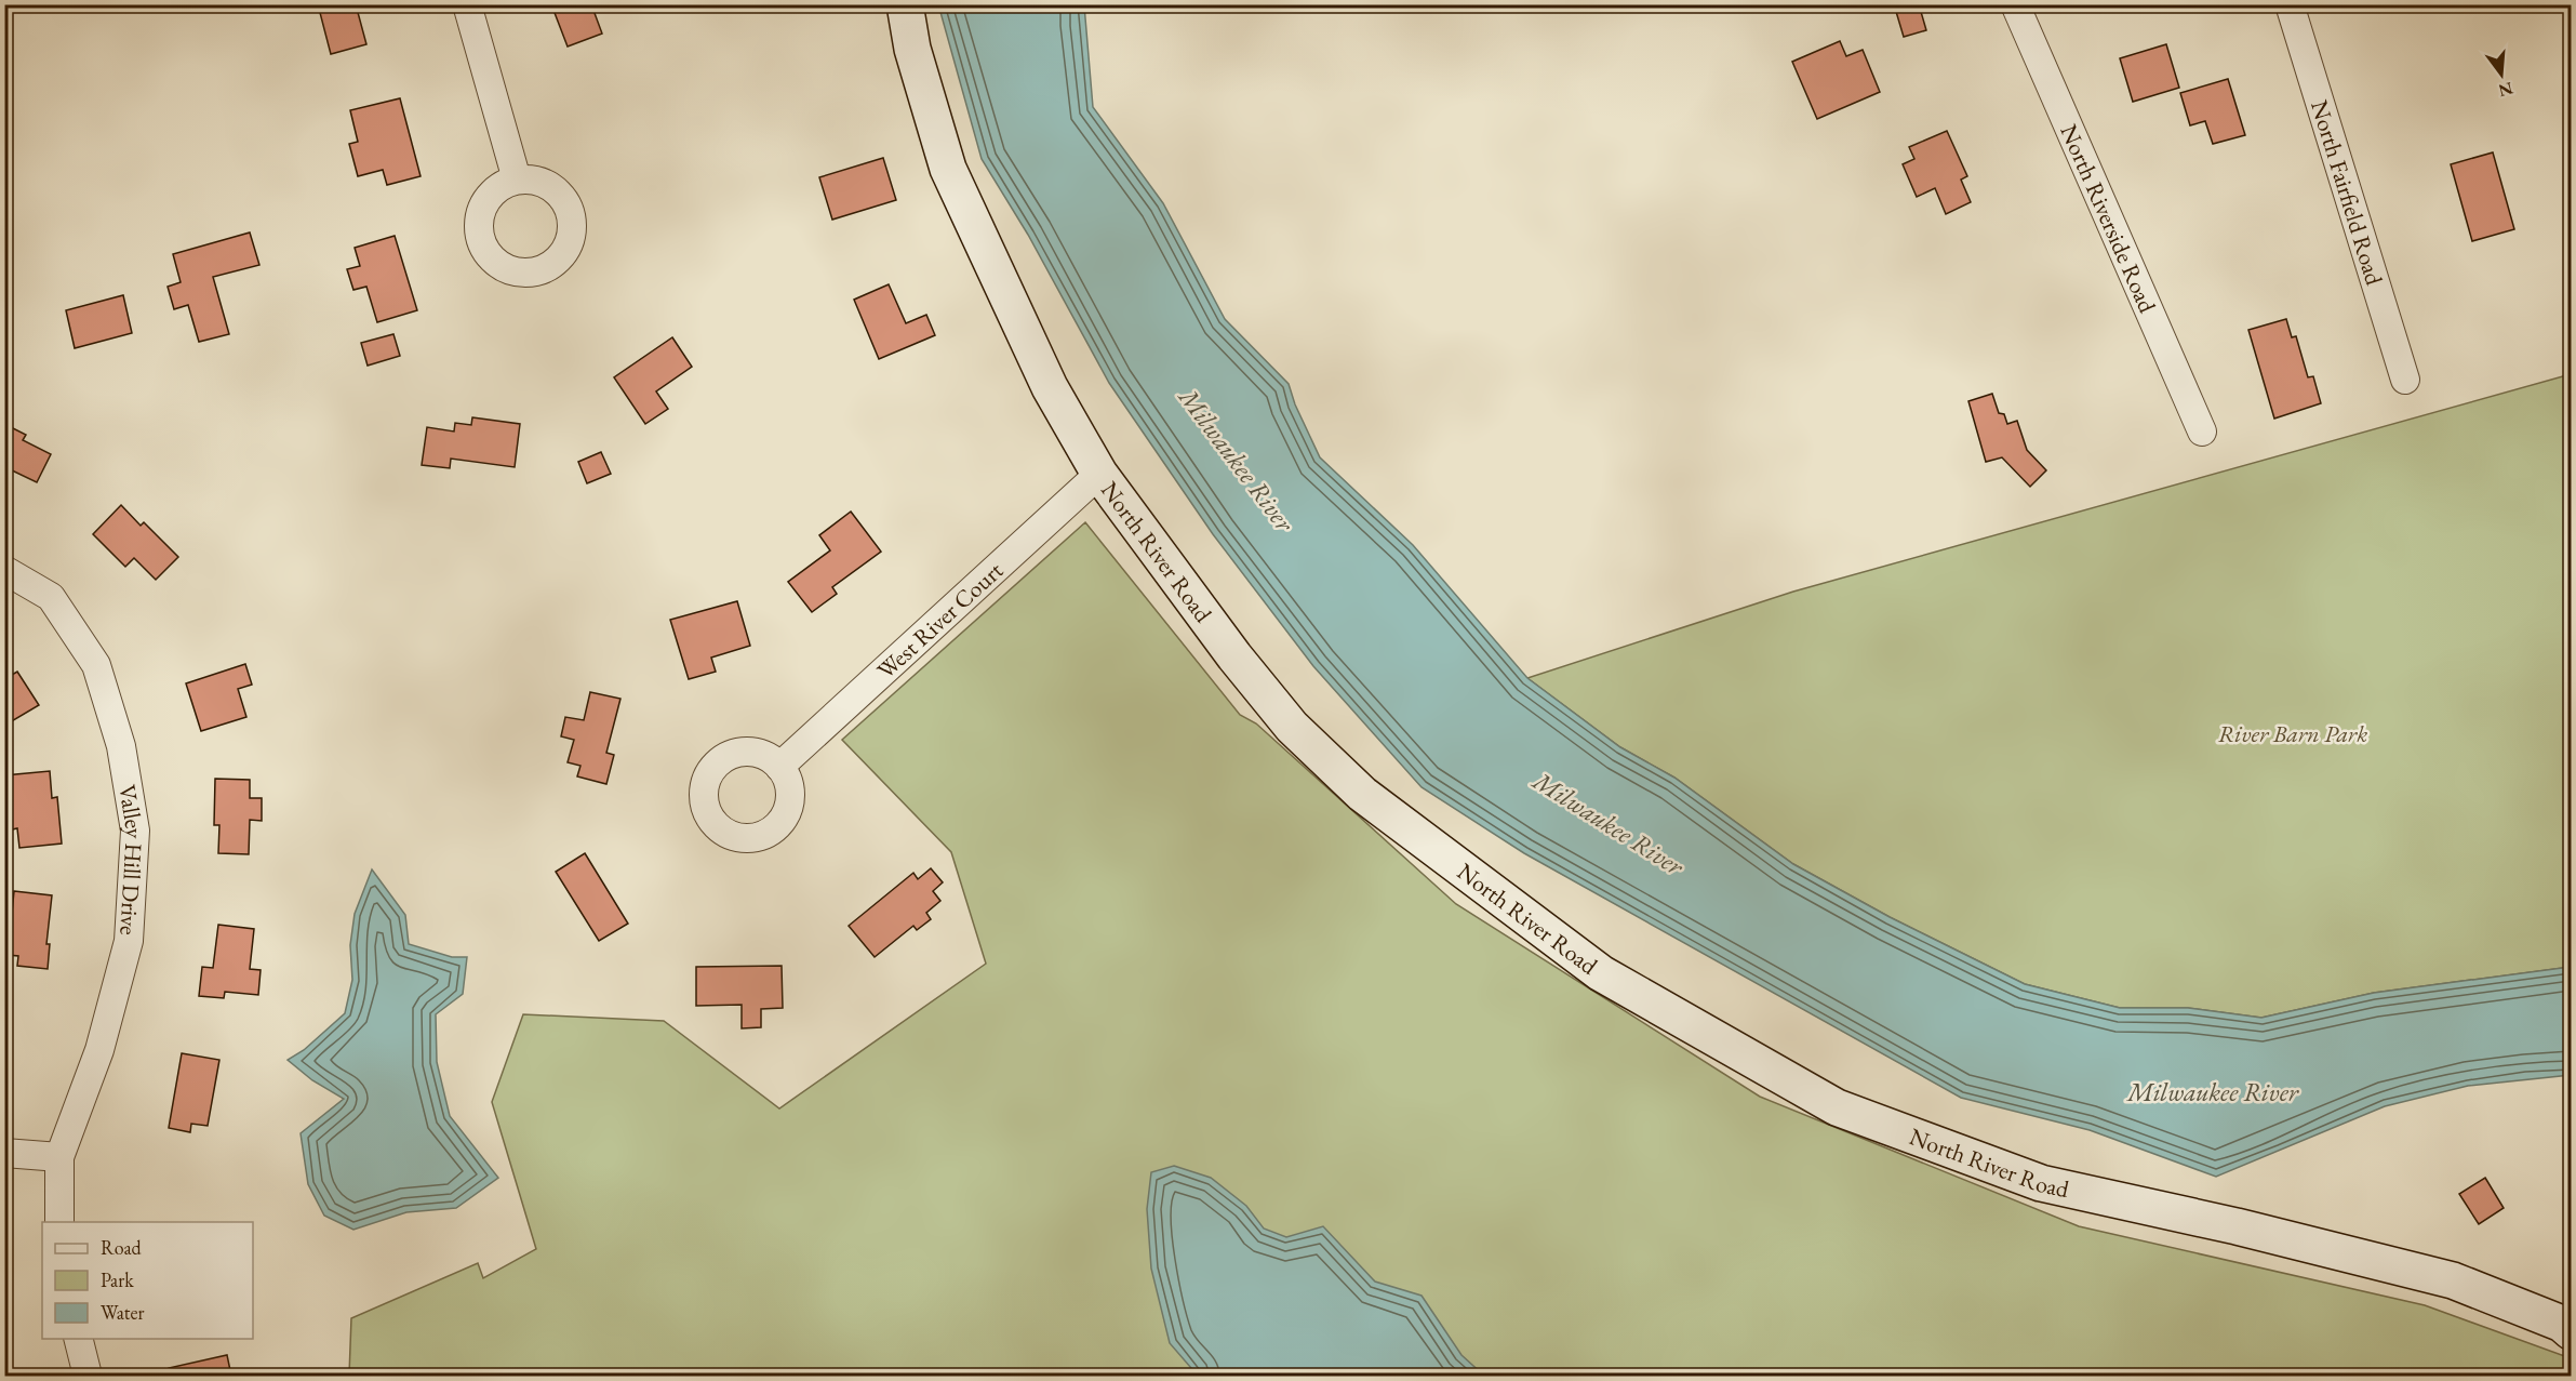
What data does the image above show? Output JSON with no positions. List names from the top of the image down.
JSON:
{
  "streets": {
    "street": [
      "North Fairfield Road",
      "North Riverside Road",
      "North River Road",
      "West River Court",
      "Valley Hill Drive"
    ]
  },
  "crossings": [
    ["North River Road", "West River Court"]
  ],
  "water": ["Milwaukee River"],
  "parks": ["River Barn Park"],
  "legend": ["Road", "Park", "Water"],
  "north": "bottom"
}
